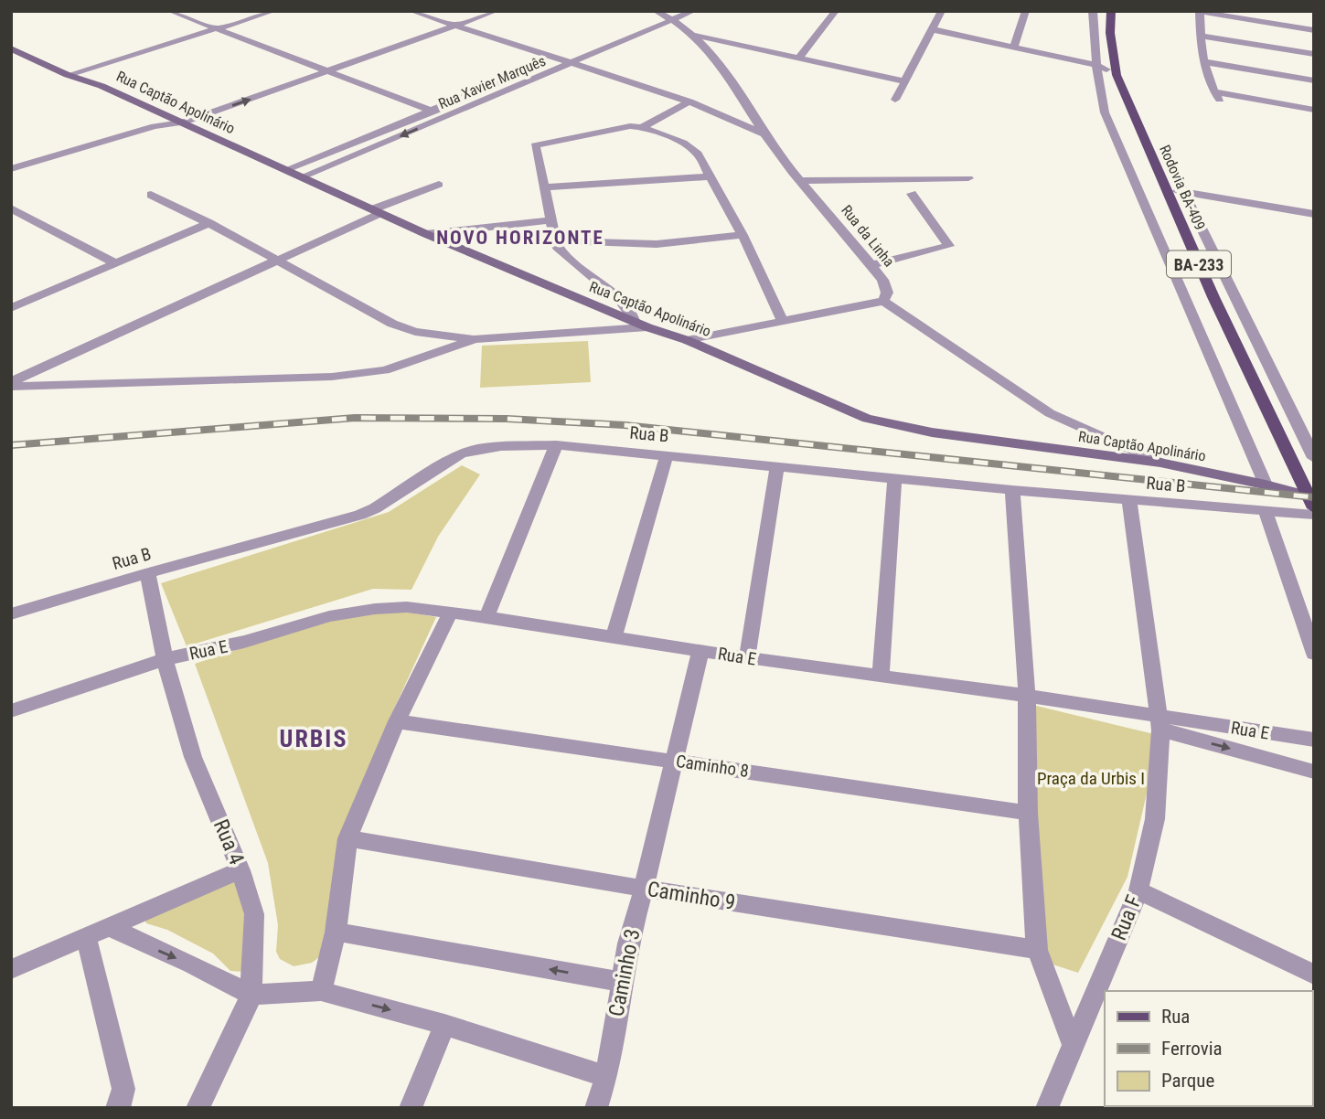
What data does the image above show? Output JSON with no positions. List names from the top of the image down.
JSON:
{
  "streets": {
    "main road": ["Rodovia BA-409", "BA-233"],
    "street": [
      "Rua Xavier Marquês",
      "Rua Captão Apolinário",
      "Rua da Linha",
      "Rua B",
      "Rua E",
      "Caminho 8",
      "Rua 4",
      "Caminho 9",
      "Rua F",
      "Caminho 3"
    ]
  },
  "crossings": [
    ["Rua Xavier Marquês", "Rua Captão Apolinário"],
    ["Rua Xavier Marquês", "Rua da Linha"],
    ["Rua Captão Apolinário", "Rodovia BA-409"],
    ["Rua B", "Rua 4"],
    ["Rua B", "Rua F"],
    ["Rua E", "Rua 4"],
    ["Rua E", "Rua F"],
    ["Rua E", "Caminho 3"],
    ["Caminho 8", "Caminho 3"],
    ["Caminho 9", "Caminho 3"]
  ],
  "districts": ["NOVO HORIZONTE", "URBIS"],
  "parks": ["Praça da Urbis I"],
  "legend": ["Rua", "Ferrovia", "Parque"]
}
